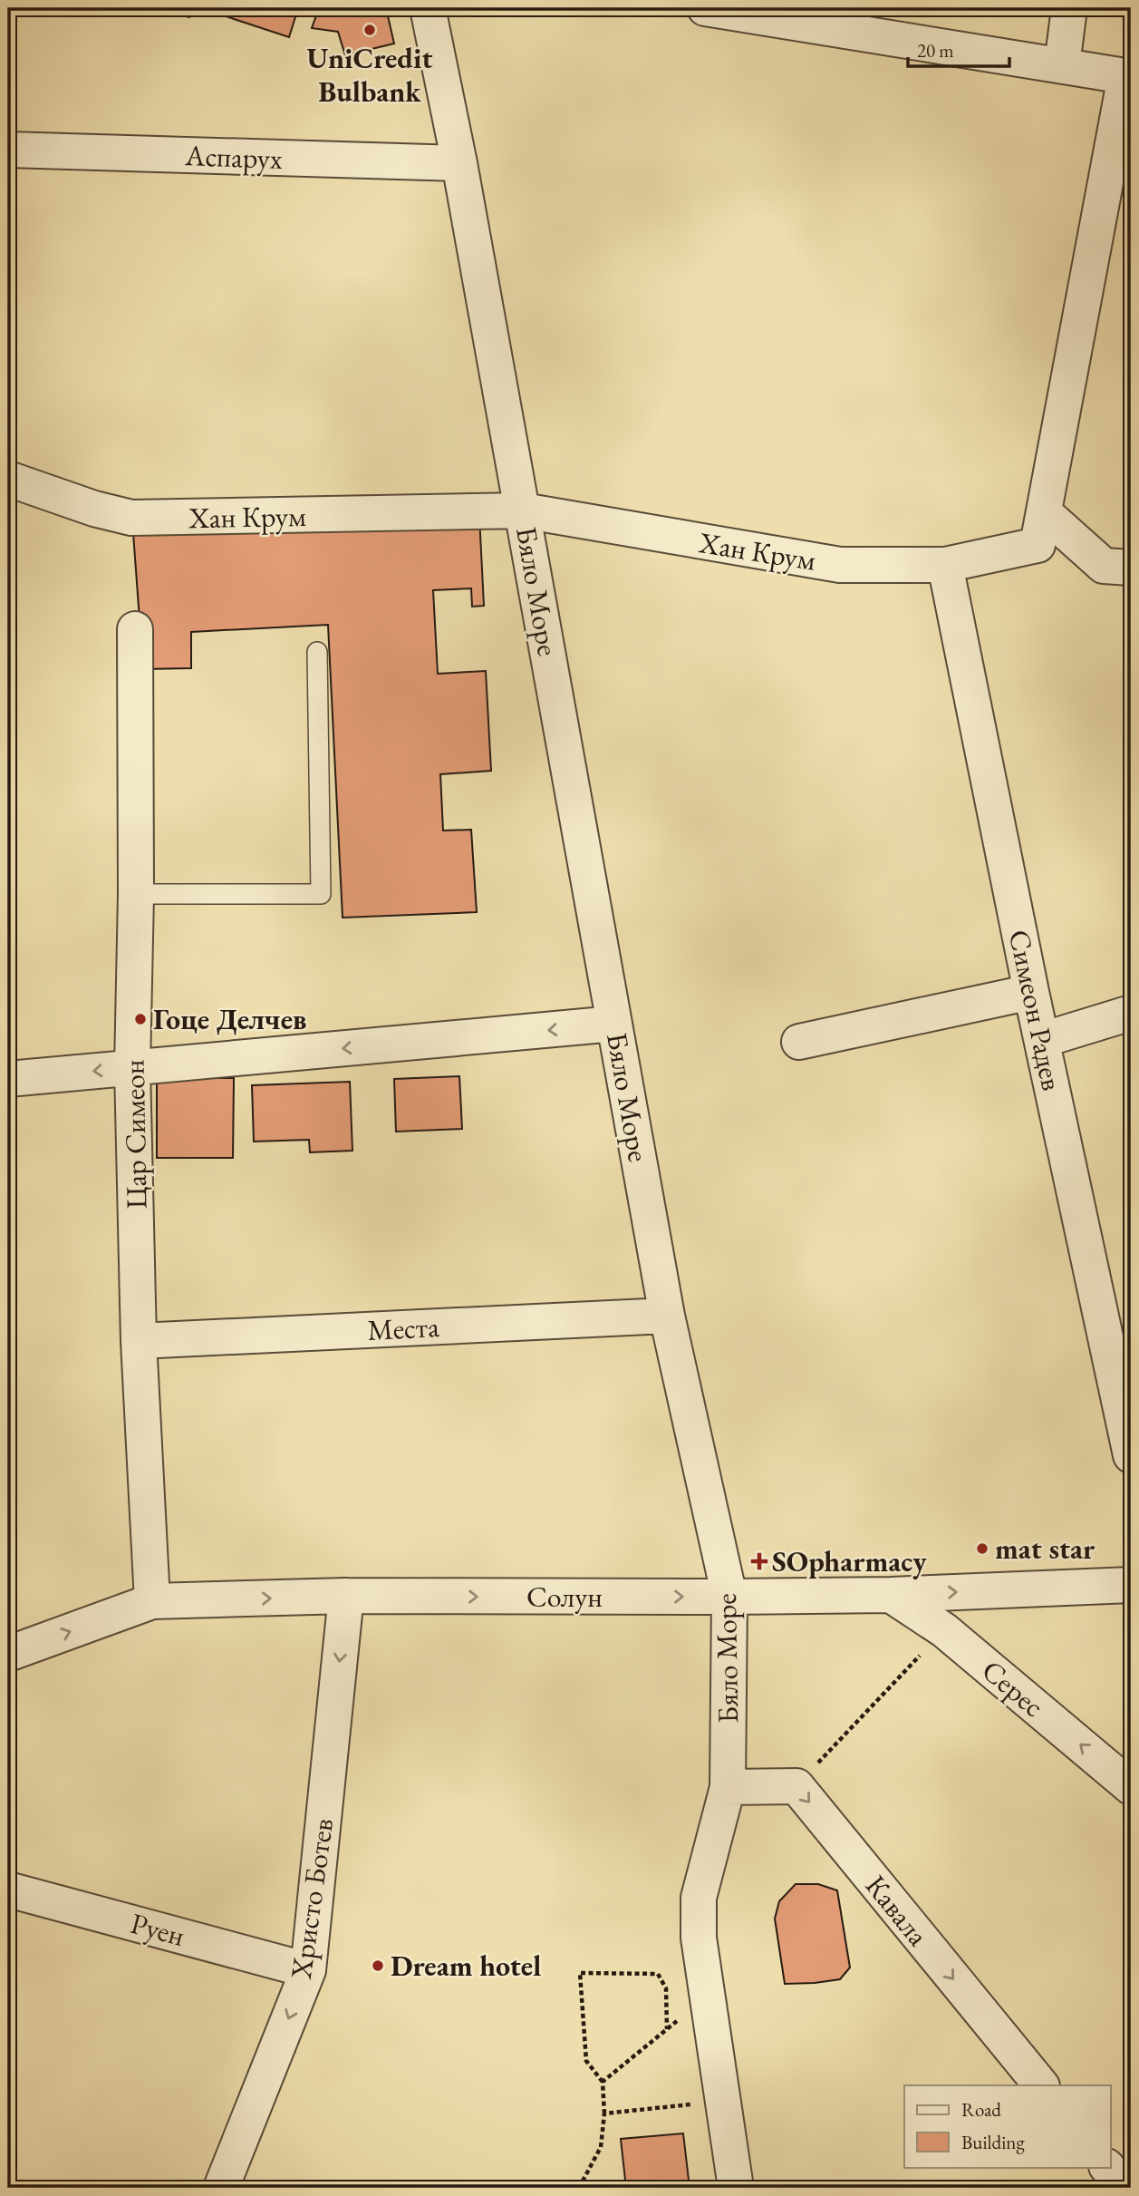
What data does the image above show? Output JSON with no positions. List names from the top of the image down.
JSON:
{
  "streets": {
    "street": [
      "Аспарух",
      "Хан Крум",
      "Бяло Море",
      "Симеон Радев",
      "Цар Симеон",
      "Места",
      "Солун",
      "Серес",
      "Христо Ботев",
      "Кавала",
      "Руен"
    ]
  },
  "crossings": [
    ["Аспарух", "Бяло Море"],
    ["Хан Крум", "Бяло Море"],
    ["Хан Крум", "Симеон Радев"],
    ["Бяло Море", "Места"],
    ["Бяло Море", "Солун"],
    ["Цар Симеон", "Места"],
    ["Цар Симеон", "Солун"],
    ["Солун", "Серес"],
    ["Солун", "Христо Ботев"],
    ["Христо Ботев", "Руен"]
  ],
  "one_way": [
    "Солун",
    "Серес",
    "Христо Ботев",
    "Кавала"
  ],
  "places": {
    "other": [
      "UniCredit Bulbank",
      "Гоце Делчев",
      "mat star",
      "Dream hotel"
    ],
    "health": ["SOpharmacy"]
  },
  "legend": ["Road", "Building"],
  "scale_bar": "20 m"
}
